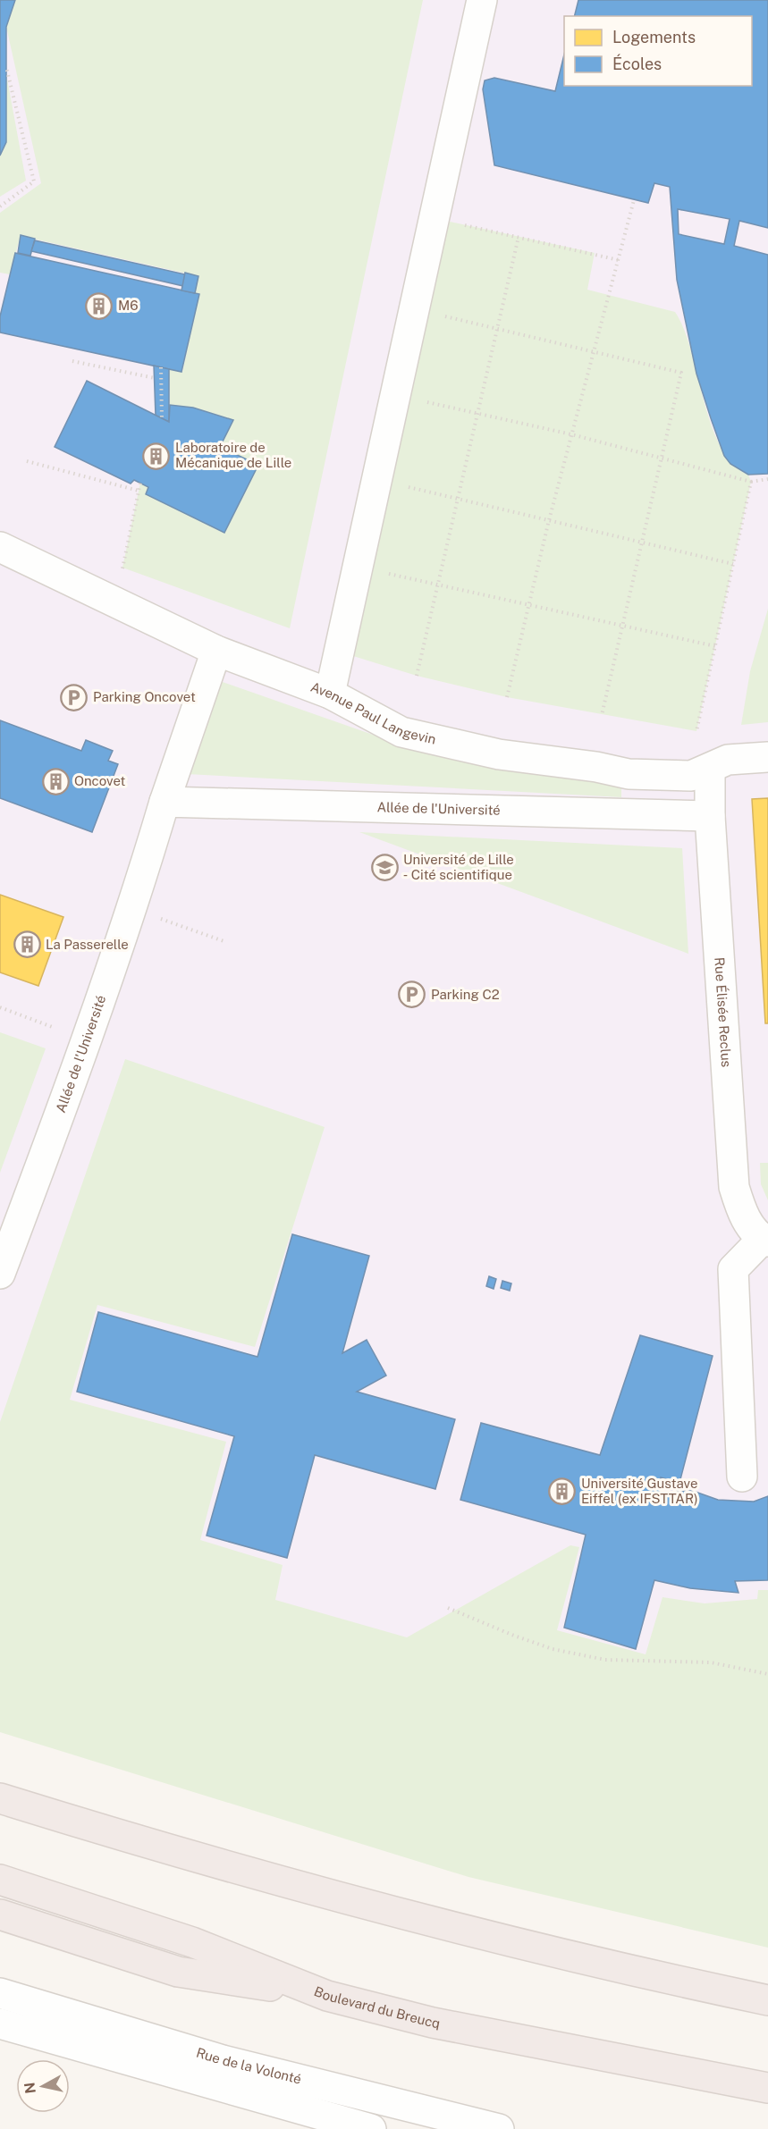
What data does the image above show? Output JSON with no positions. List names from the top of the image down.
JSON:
{
  "streets": {
    "highway": ["Boulevard du Breucq"],
    "street": [
      "Avenue Paul Langevin",
      "Allée de l'Université",
      "Rue Élisée Reclus",
      "Rue de la Volonté"
    ]
  },
  "crossings": [
    ["Avenue Paul Langevin", "Allée de l'Université"],
    ["Avenue Paul Langevin", "Rue Élisée Reclus"],
    ["Allée de l'Université", "Rue Élisée Reclus"]
  ],
  "places": {
    "building": [
      "M6",
      "Laboratoire de Mécanique de Lille",
      "Oncovet",
      "La Passerelle",
      "Université Gustave Eiffel (ex IFSTTAR)"
    ],
    "parking": ["Parking Oncovet", "Parking C2"],
    "school or university": ["Université de Lille ‐ Cité scientifique"]
  },
  "legend": ["Logements", "Écoles"],
  "north": "left"
}
